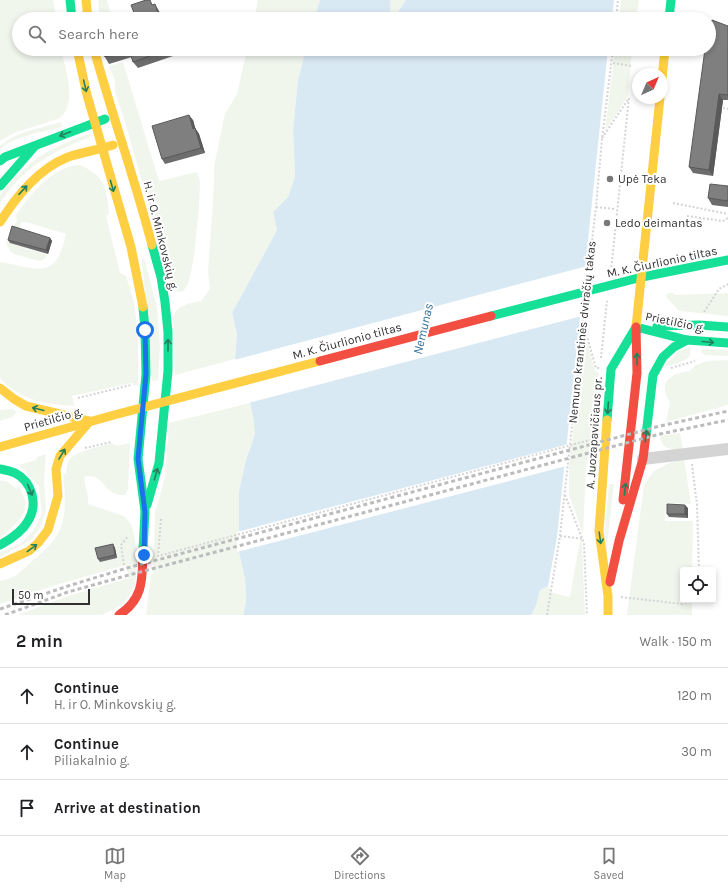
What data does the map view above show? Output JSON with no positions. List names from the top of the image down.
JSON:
{
  "streets": {
    "main road": [
      "H. ir O. Minkovskių g.",
      "M. K. Čiurlionio tiltas",
      "Prietilčio g.",
      "A. Juozapavičiaus pr."
    ],
    "path": ["Nemuno krantinės dviračių takas"]
  },
  "crossings": [
    ["M. K. Čiurlionio tiltas", "Prietilčio g."],
    ["Prietilčio g.", "A. Juozapavičiaus pr."]
  ],
  "water": ["Nemunas"],
  "places": ["Upė Teka", "Ledo deimantas"],
  "scale_bar": "50 m",
  "north": "top right",
  "page": {
    "search": "Search here",
    "scale": "50 m",
    "heading": ["2 min", "Walk · 150 m"],
    "list": [
      ["Continue", "H. ir O. Minkovskių g.", "120 m"],
      ["Continue", "Piliakalnio g.", "30 m"],
      "Arrive at destination"
    ],
    "nav": ["Map", "Directions", "Saved"]
  }
}
